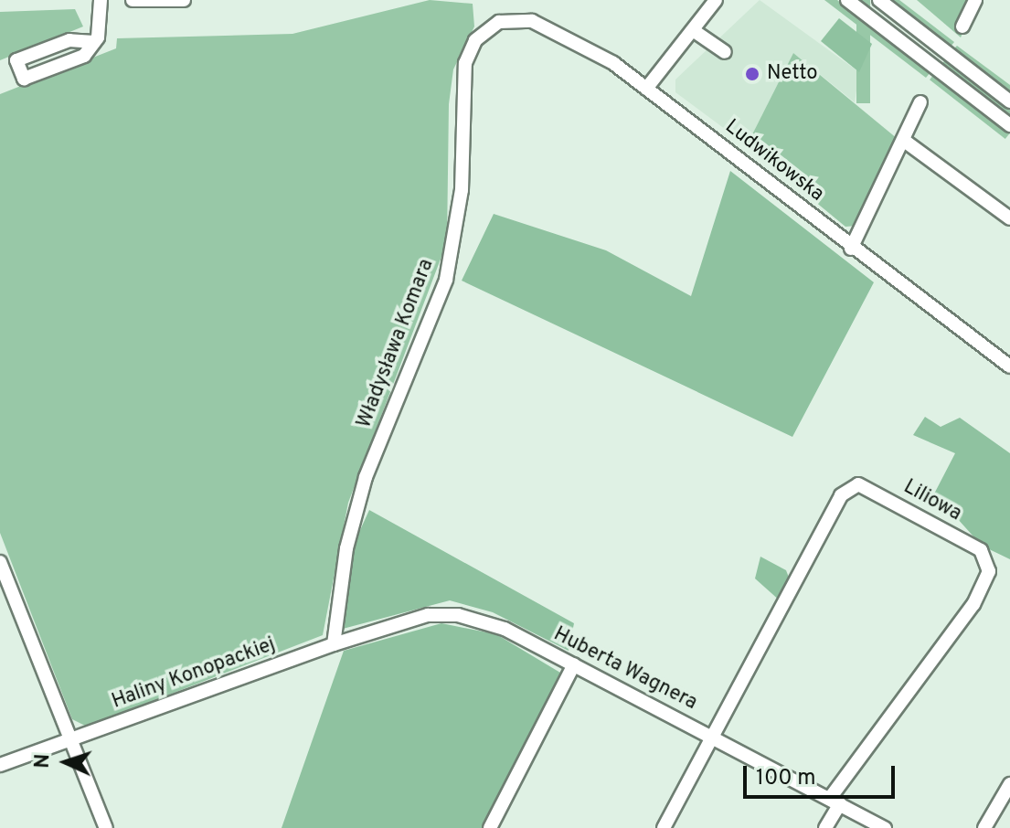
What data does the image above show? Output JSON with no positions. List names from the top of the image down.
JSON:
{
  "streets": {
    "street": [
      "Ludwikowska",
      "Władysława Komara",
      "Liliowa",
      "Huberta Wagnera",
      "Haliny Konopackiej"
    ]
  },
  "crossings": [
    ["Ludwikowska", "Władysława Komara"],
    ["Władysława Komara", "Huberta Wagnera"],
    ["Władysława Komara", "Haliny Konopackiej"],
    ["Liliowa", "Huberta Wagnera"],
    ["Huberta Wagnera", "Haliny Konopackiej"]
  ],
  "places": ["Netto"],
  "scale_bar": "100 m",
  "north": "left"
}
